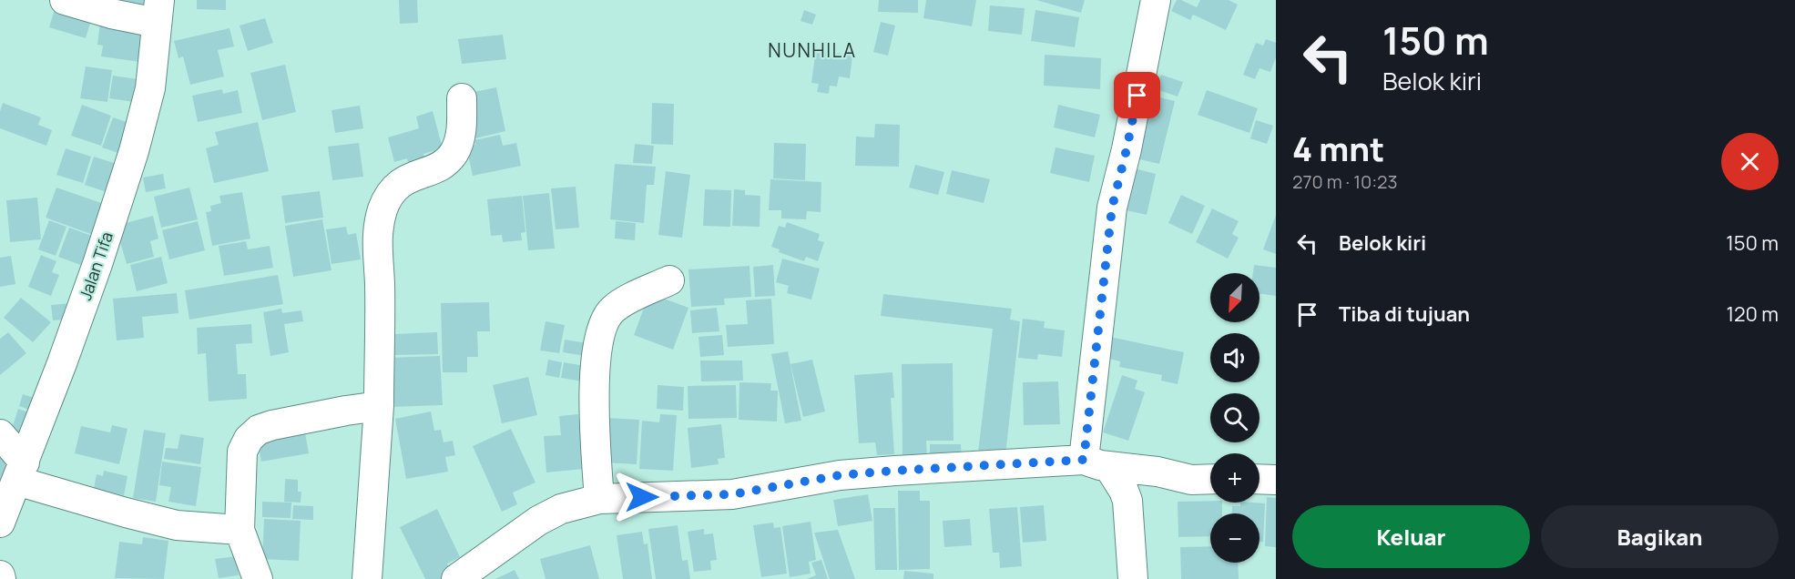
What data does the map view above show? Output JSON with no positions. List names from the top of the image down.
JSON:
{
  "streets": {
    "street": ["Jalan Tifa"]
  },
  "districts": ["NUNHILA"],
  "north": "bottom left",
  "page": {
    "turn": ["150 m", "Belok kiri"],
    "heading": ["4 mnt", "270 m · 10:23"],
    "list": [
      {
        "name": "Belok kiri",
        "value": "150 m"
      },
      {
        "name": "Tiba di tujuan",
        "value": "120 m"
      }
    ],
    "map_buttons": ["+", "−"],
    "buttons": ["Keluar", "Bagikan"]
  }
}
